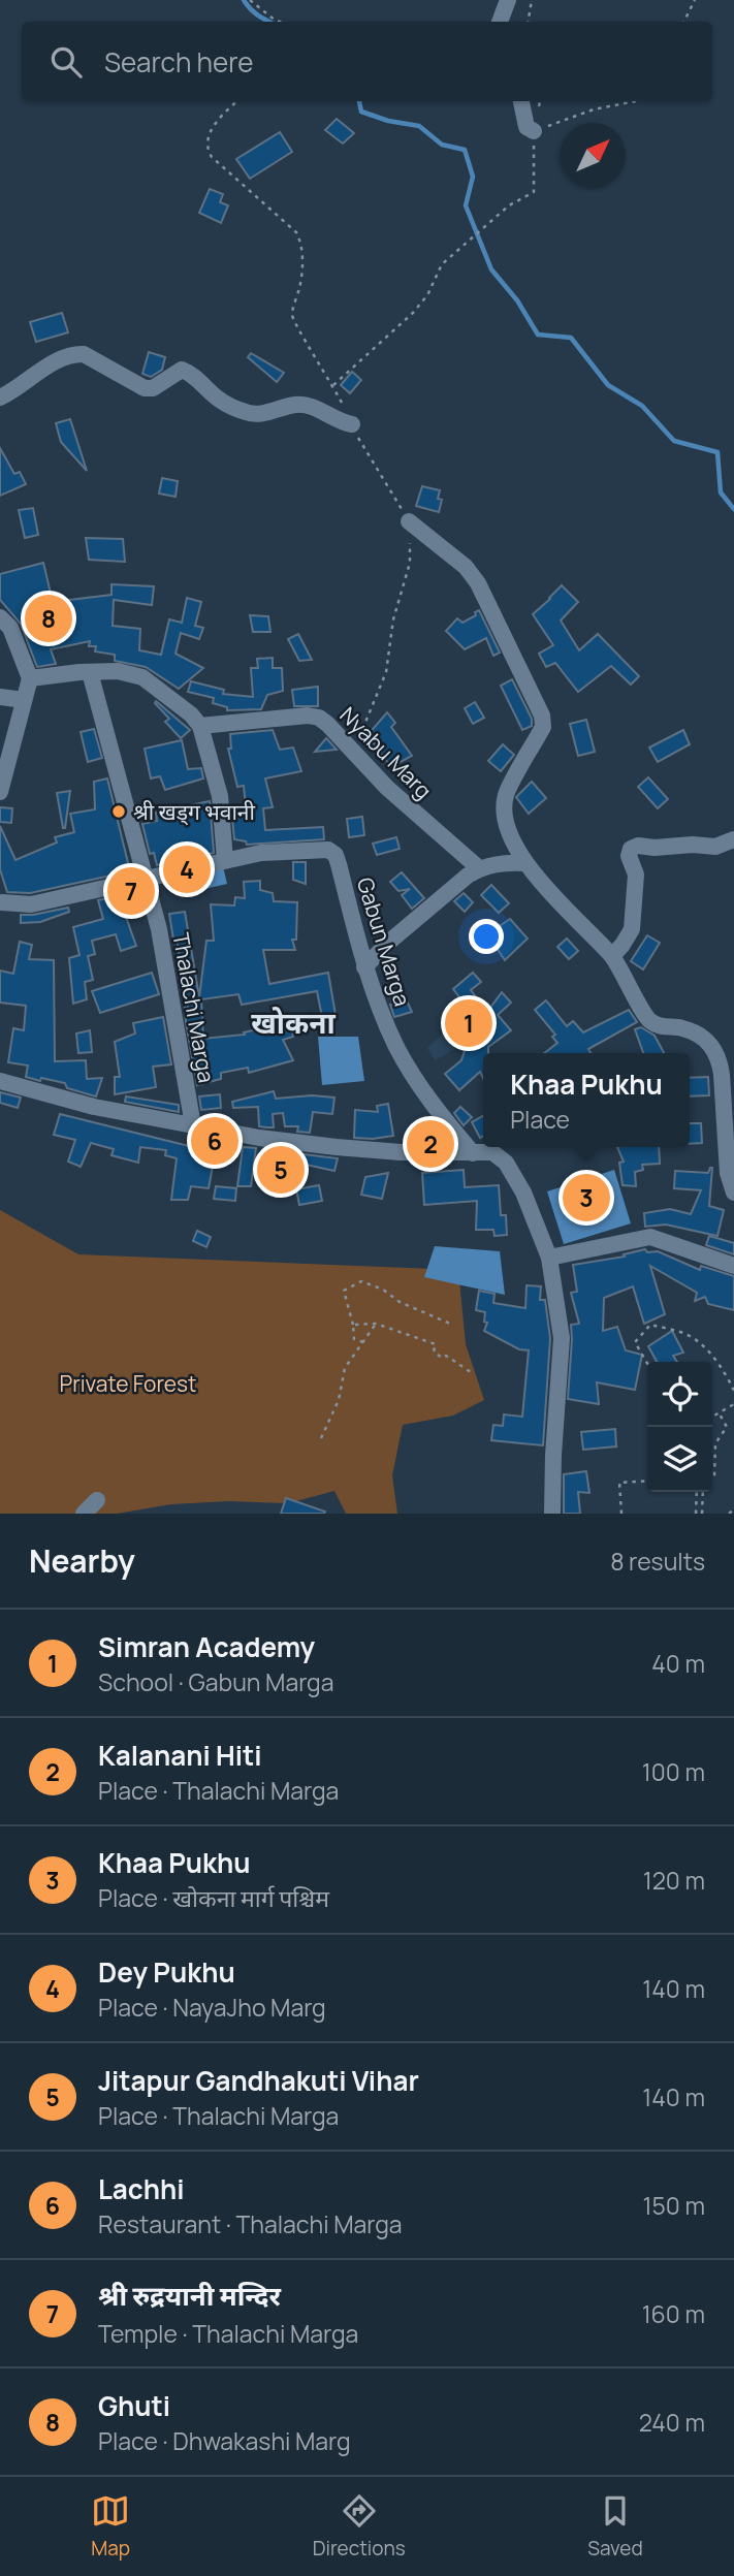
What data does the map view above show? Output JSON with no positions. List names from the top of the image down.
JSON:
{
  "streets": {
    "street": ["Nyabu Marg", "Gabun Marga", "Thalachi Marga"]
  },
  "districts": ["खोकना"],
  "parks": ["Private Forest"],
  "places": ["श्री खड्ग भवानी"],
  "north": "top right",
  "page": {
    "search": "Search here",
    "pins": [
      "8",
      "4",
      "7",
      "1",
      "6",
      "2",
      "5",
      "3"
    ],
    "popup": ["Khaa Pukhu", "Place"],
    "heading": ["Nearby", "8 results"],
    "list": [
      {
        "mark": "1",
        "name": "Simran Academy",
        "note": "School · Gabun Marga",
        "value": "40 m"
      },
      {
        "mark": "2",
        "name": "Kalanani Hiti",
        "note": "Place · Thalachi Marga",
        "value": "100 m"
      },
      {
        "mark": "3",
        "name": "Khaa Pukhu",
        "note": "Place · खोकना मार्ग पश्चिम",
        "value": "120 m"
      },
      {
        "mark": "4",
        "name": "Dey Pukhu",
        "note": "Place · NayaJho Marg",
        "value": "140 m"
      },
      {
        "mark": "5",
        "name": "Jitapur Gandhakuti Vihar",
        "note": "Place · Thalachi Marga",
        "value": "140 m"
      },
      {
        "mark": "6",
        "name": "Lachhi",
        "note": "Restaurant · Thalachi Marga",
        "value": "150 m"
      },
      {
        "mark": "7",
        "name": "श्री रुद्रयानी मन्दिर",
        "note": "Temple · Thalachi Marga",
        "value": "160 m"
      },
      {
        "mark": "8",
        "name": "Ghuti",
        "note": "Place · Dhwakashi Marg",
        "value": "240 m"
      }
    ],
    "nav": ["Map", "Directions", "Saved"]
  }
}
